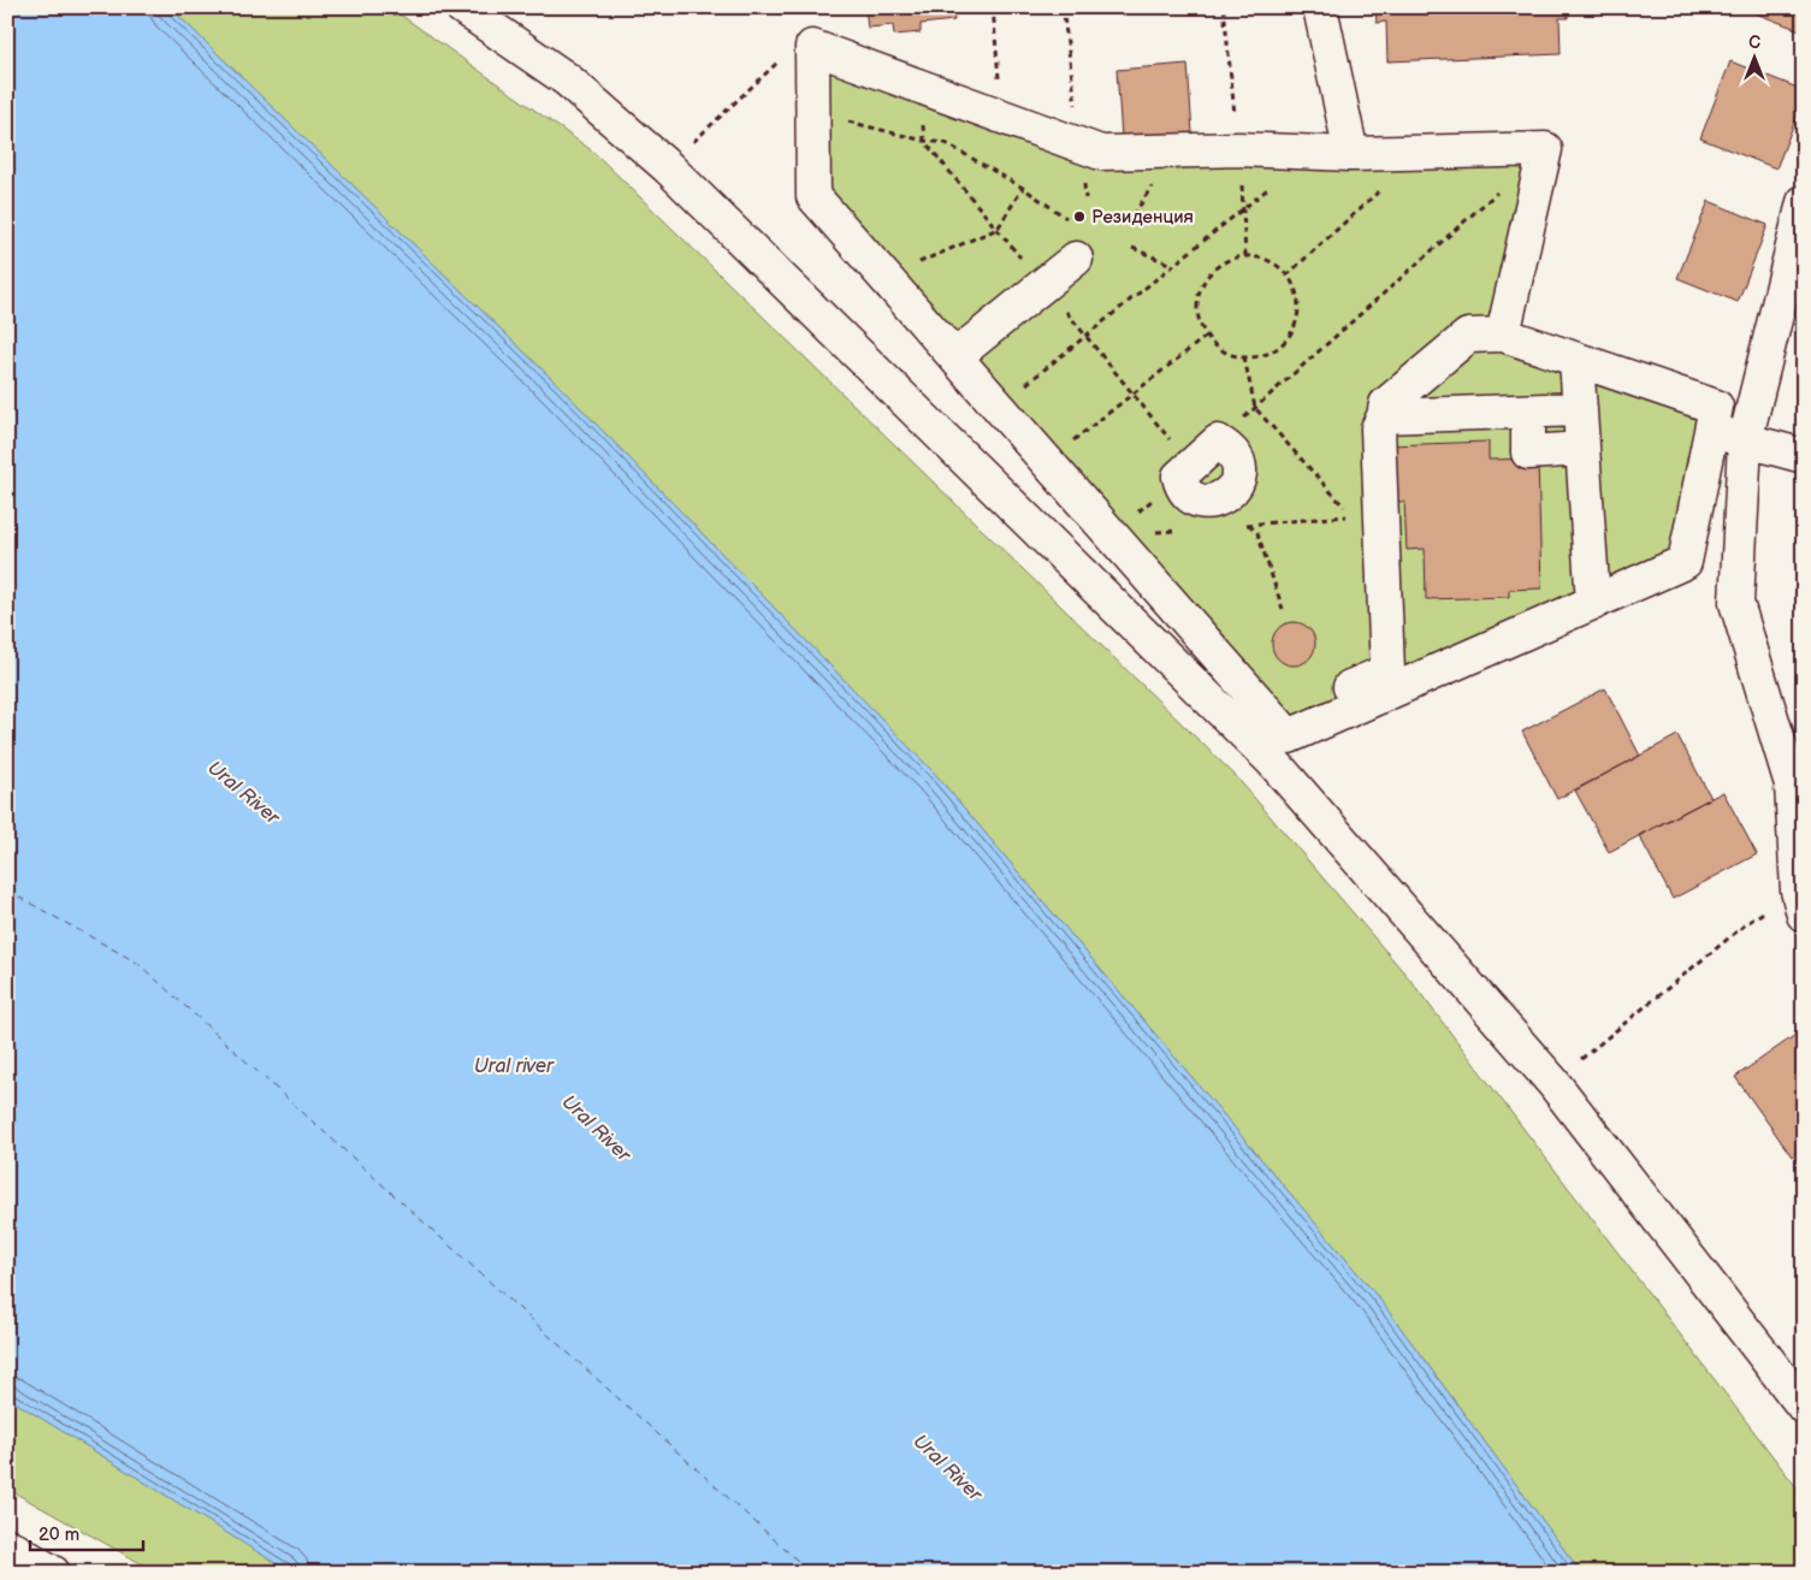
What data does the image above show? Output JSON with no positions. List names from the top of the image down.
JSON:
{
  "water": ["Ural River", "Ural river"],
  "places": ["Резиденция"],
  "scale_bar": "20 m",
  "north": "top"
}
